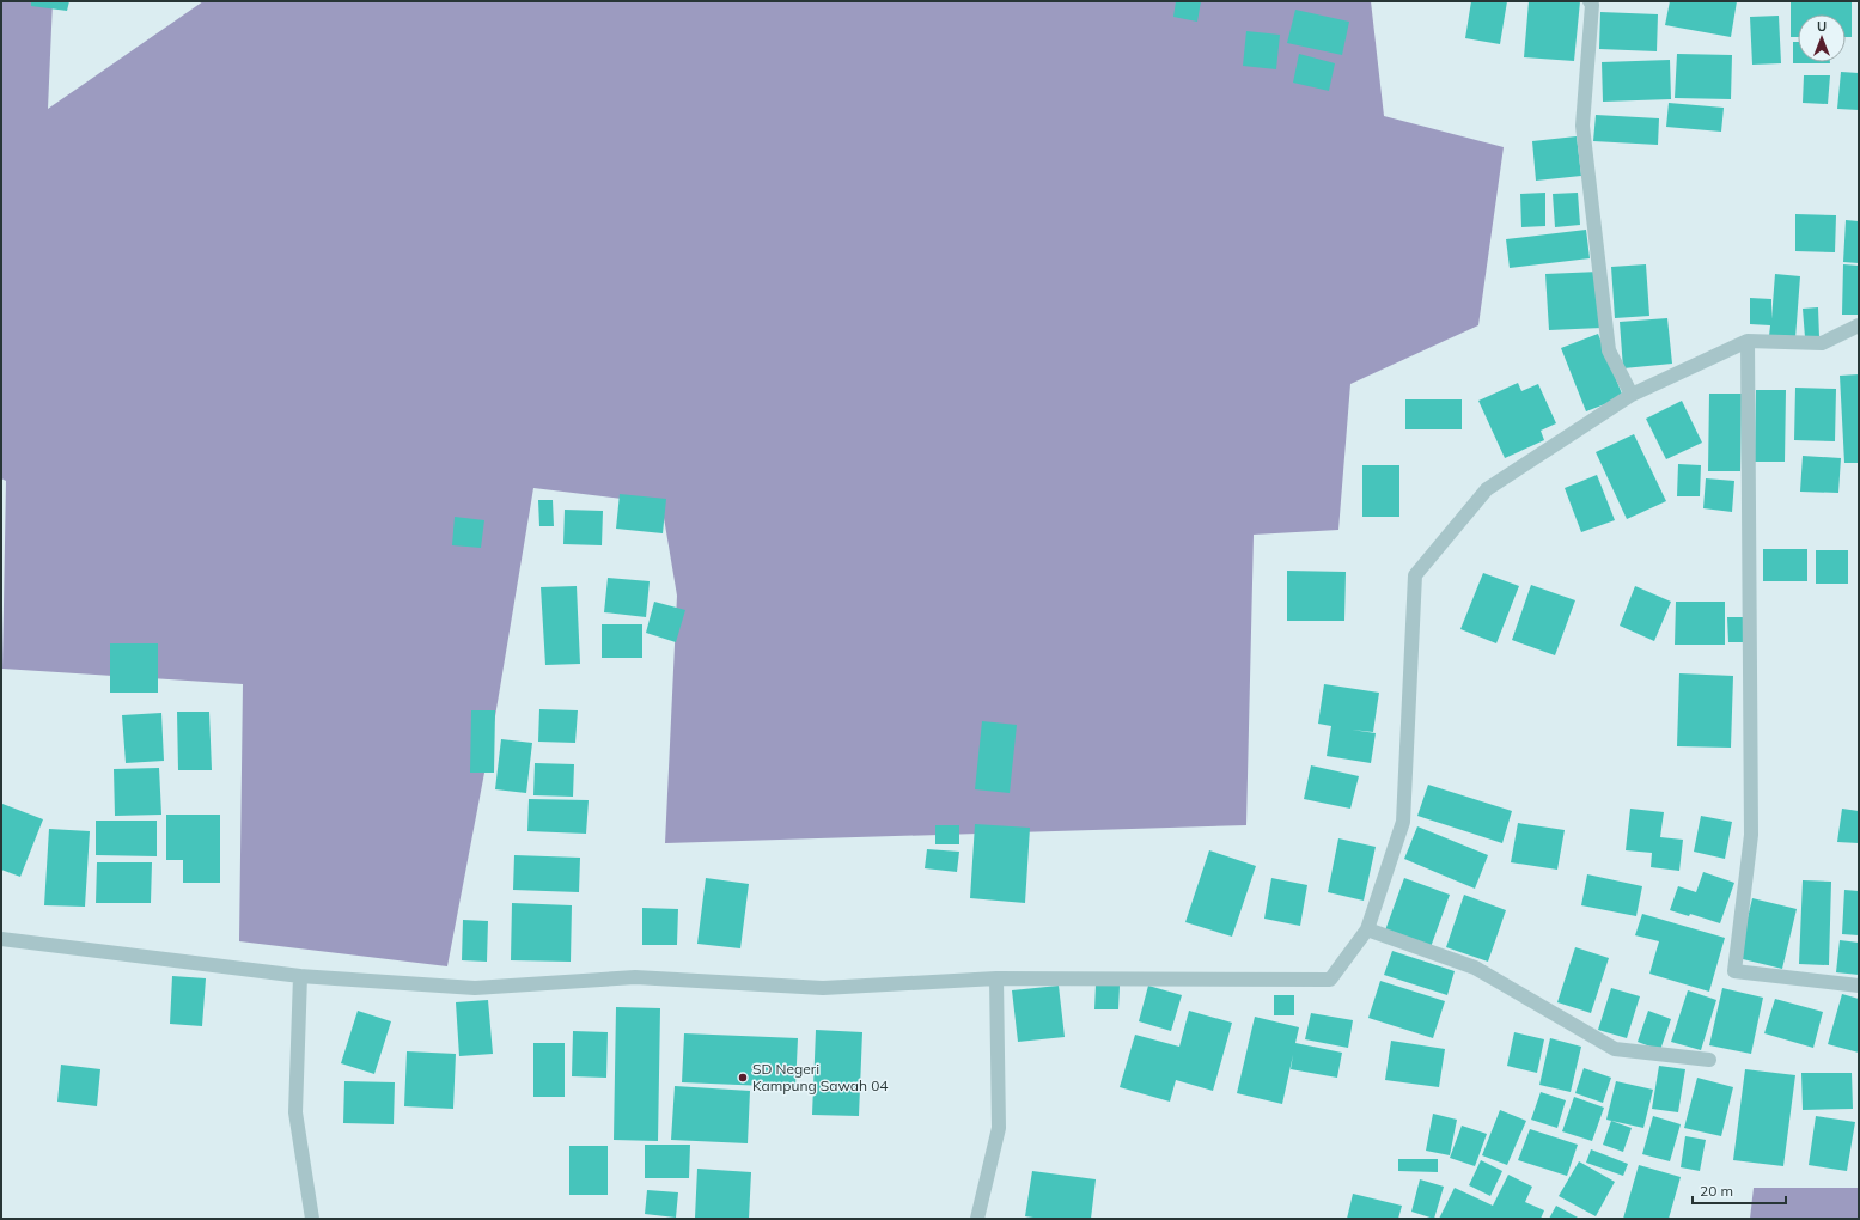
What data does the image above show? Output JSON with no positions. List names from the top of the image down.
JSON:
{
  "places": ["SD Negeri Kampung Sawah 04"],
  "scale_bar": "20 m",
  "north": "top"
}
